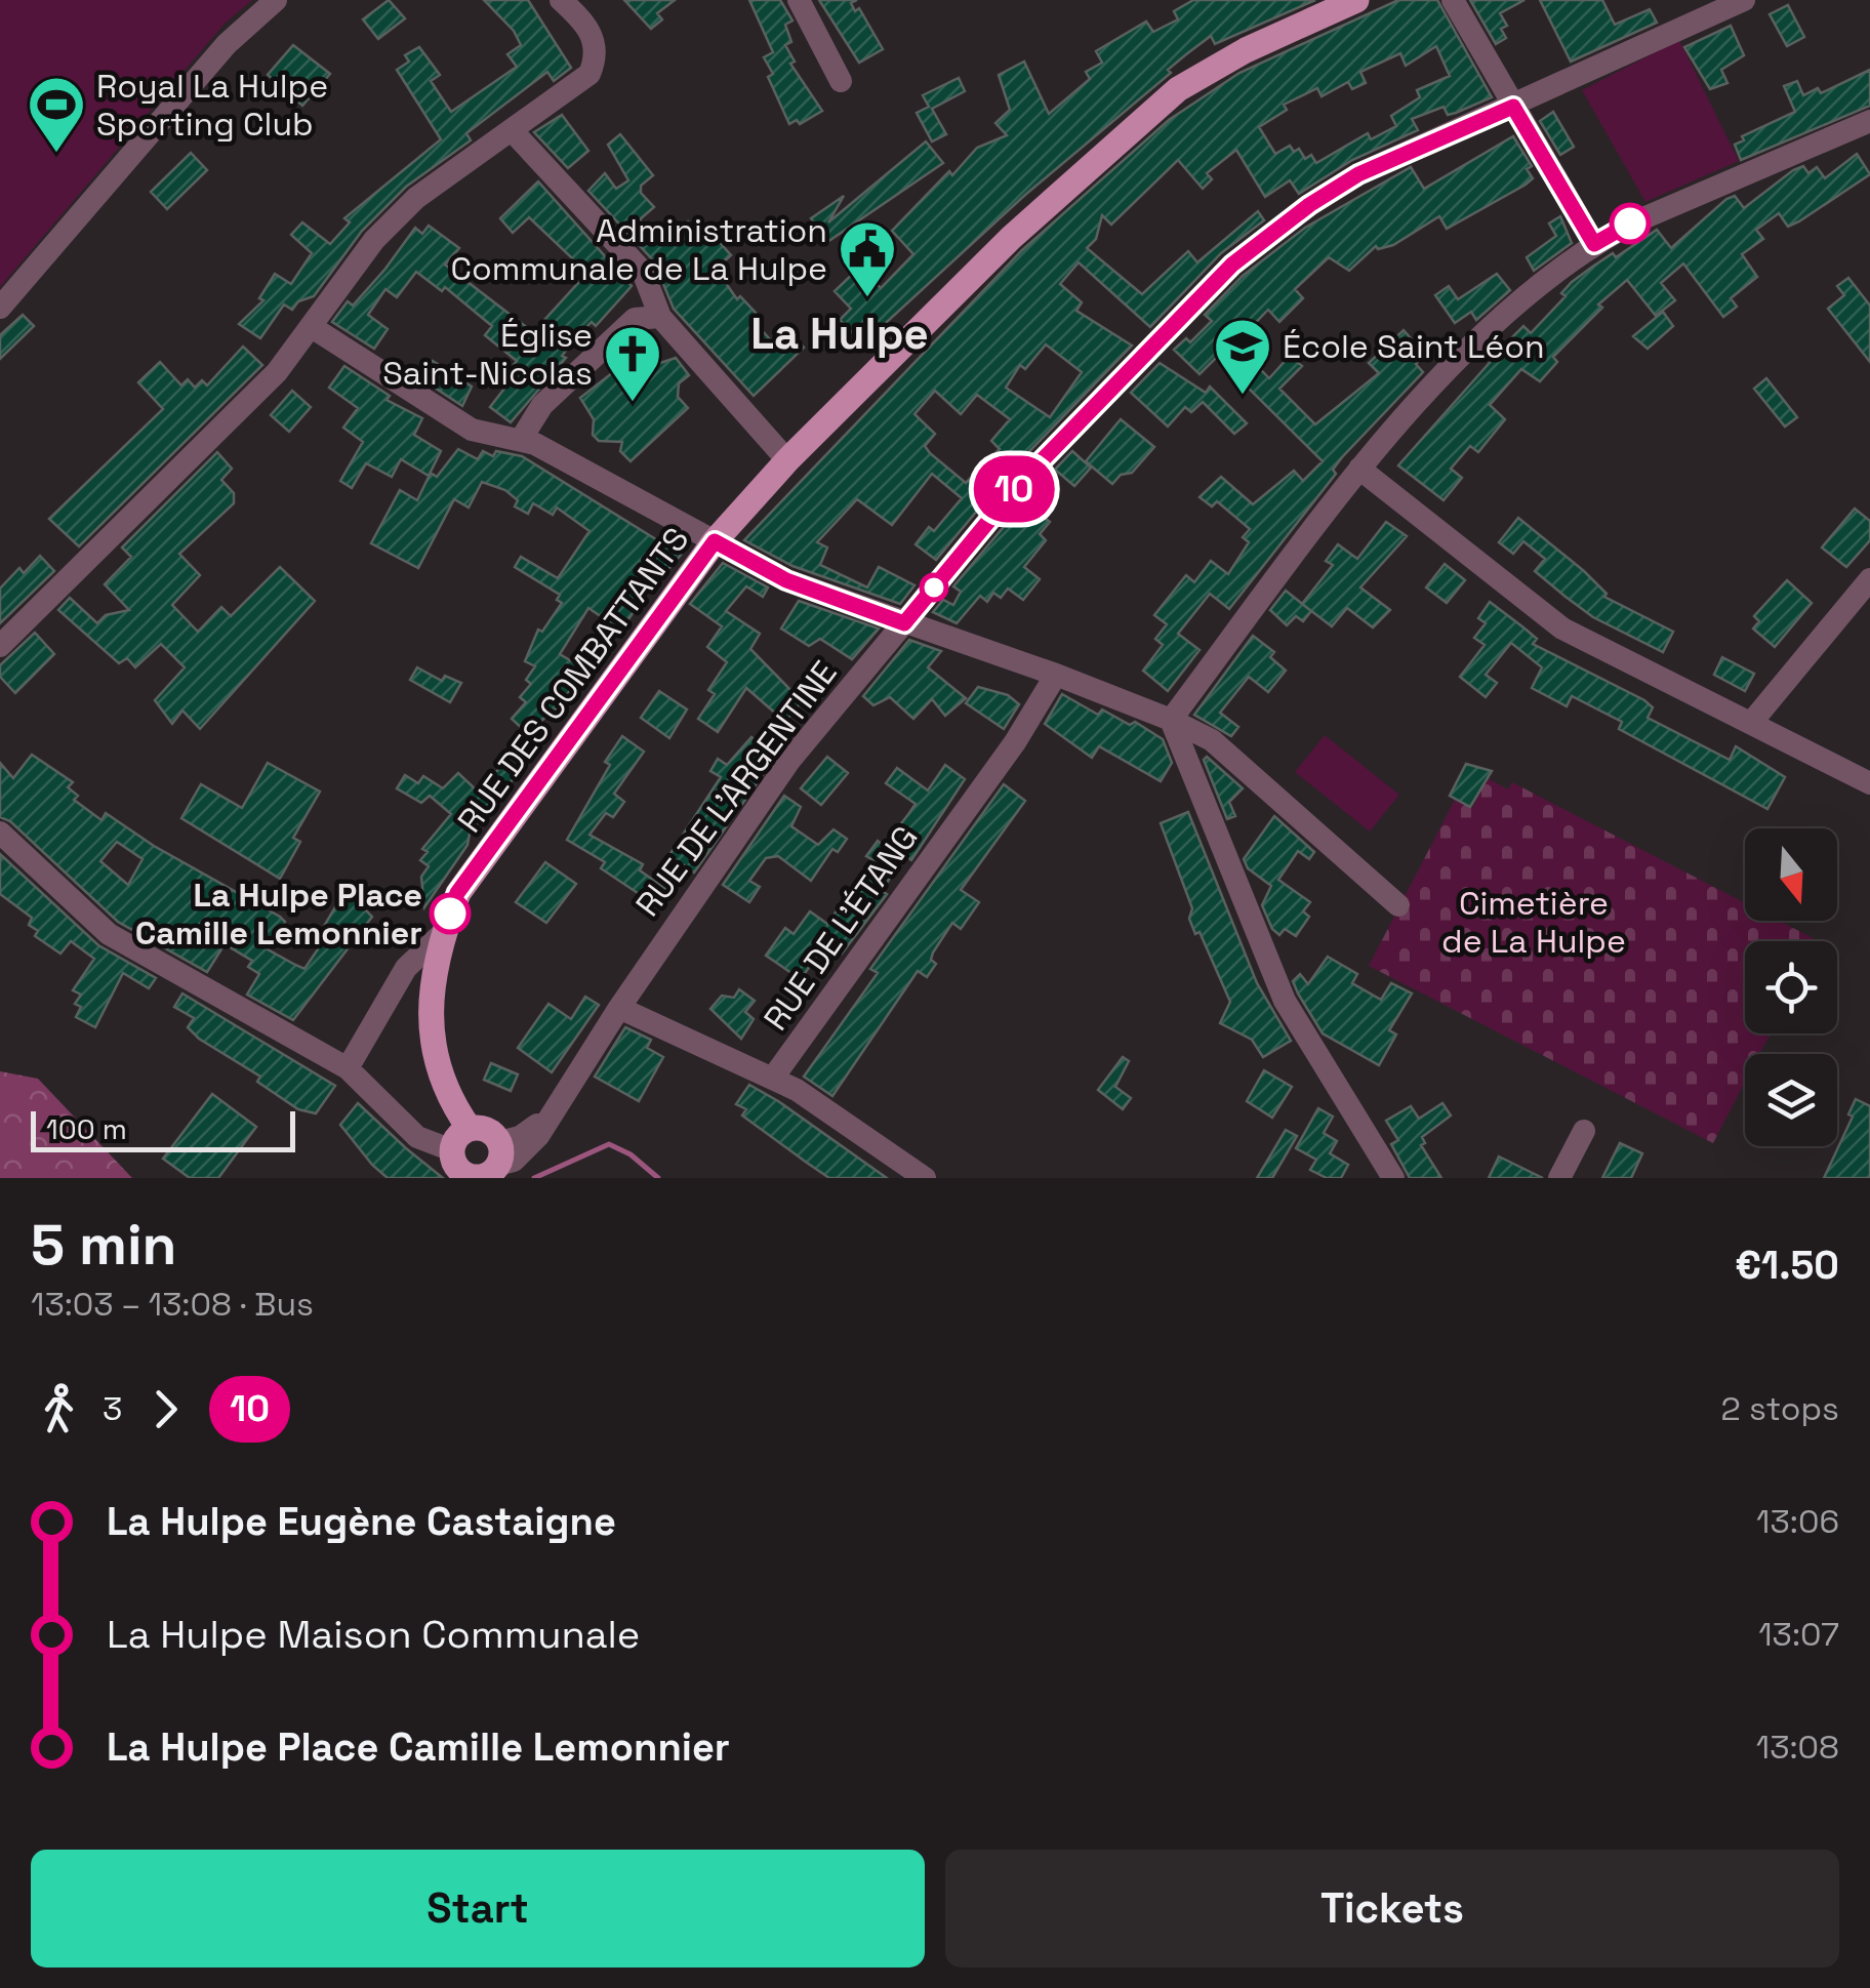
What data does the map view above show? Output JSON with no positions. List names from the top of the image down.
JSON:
{
  "streets": {
    "main road": ["RUE DES COMBATTANTS"],
    "street": ["RUE DE L'ARGENTINE", "RUE DE L'ÉTANG"]
  },
  "crossings": [
    ["RUE DE L'ARGENTINE", "RUE DE L'ÉTANG"]
  ],
  "districts": ["La Hulpe"],
  "parks": ["Cimetière de La Hulpe"],
  "places": {
    "sports": ["Royal La Hulpe Sporting Club"],
    "public building": ["Administration Communale de La Hulpe"],
    "school or university": ["École Saint Léon"],
    "church": ["Église Saint-Nicolas"],
    "other": ["La Hulpe Place Camille Lemonnier"]
  },
  "lines": ["bus line 10"],
  "scale_bar": "100 m",
  "north": "bottom",
  "page": {
    "on_map": "10",
    "scale": "100 m",
    "heading": ["5 min", "13:03 – 13:08 · Bus", "€1.50"],
    "legs": ["3", "10", "2 stops"],
    "list": [
      {
        "name": "La Hulpe Eugène Castaigne",
        "value": "13:06"
      },
      {
        "name": "La Hulpe Maison Communale",
        "value": "13:07"
      },
      {
        "name": "La Hulpe Place Camille Lemonnier",
        "value": "13:08"
      }
    ],
    "buttons": ["Start", "Tickets"]
  }
}
